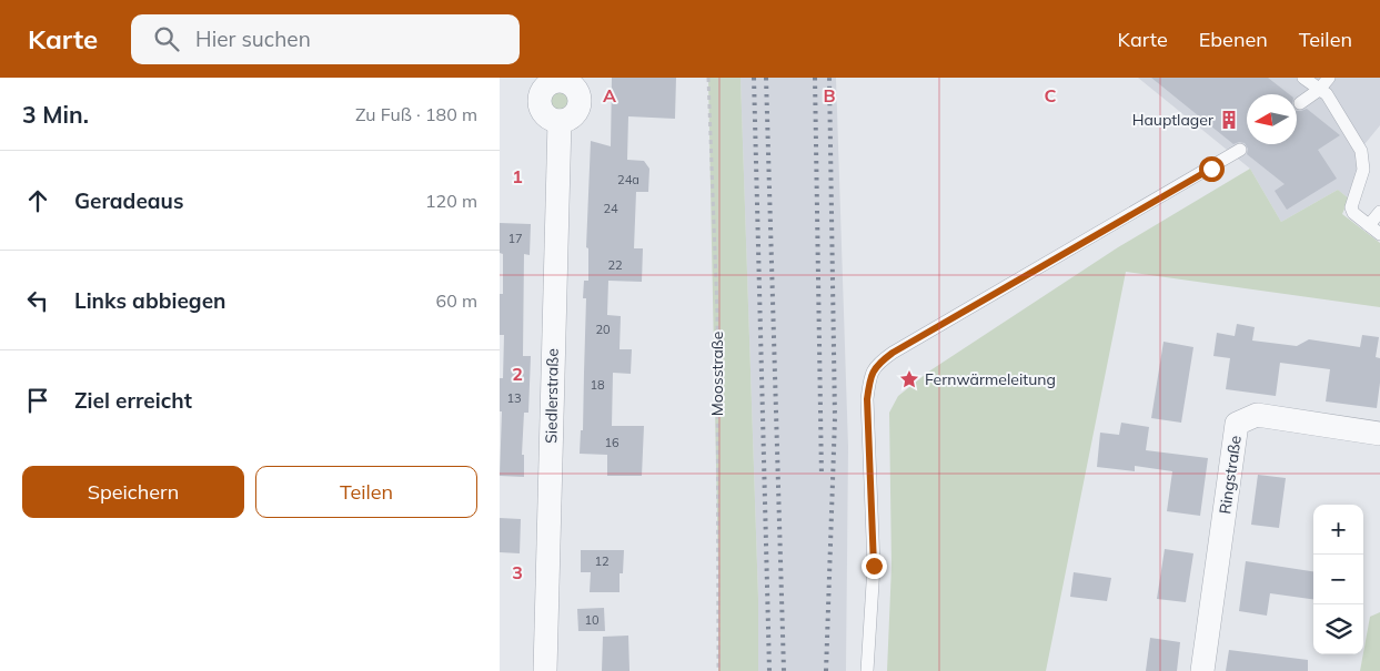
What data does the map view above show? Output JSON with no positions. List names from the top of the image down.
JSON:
{
  "streets": {
    "street": ["Siedlerstraße", "Ringstraße"],
    "path": ["Moosstraße"]
  },
  "places": {
    "building": ["Hauptlager"],
    "place": ["Fernwärmeleitung"]
  },
  "house_numbers": [
    "24a",
    "24",
    "17",
    "22",
    "20",
    "18",
    "13",
    "16",
    "12",
    "10"
  ],
  "north": "left",
  "page": {
    "header": "Karte",
    "search": "Hier suchen",
    "nav": ["Karte", "Ebenen", "Teilen"],
    "heading": ["3 Min.", "Zu Fuß · 180 m"],
    "list": [
      ["Geradeaus", "120 m"],
      ["Links abbiegen", "60 m"],
      "Ziel erreicht"
    ],
    "buttons": ["Speichern", "Teilen"],
    "map_buttons": ["+", "−"]
  },
  "grid": {
    "columns": ["A", "B", "C"],
    "rows": ["1", "2", "3"]
  }
}
